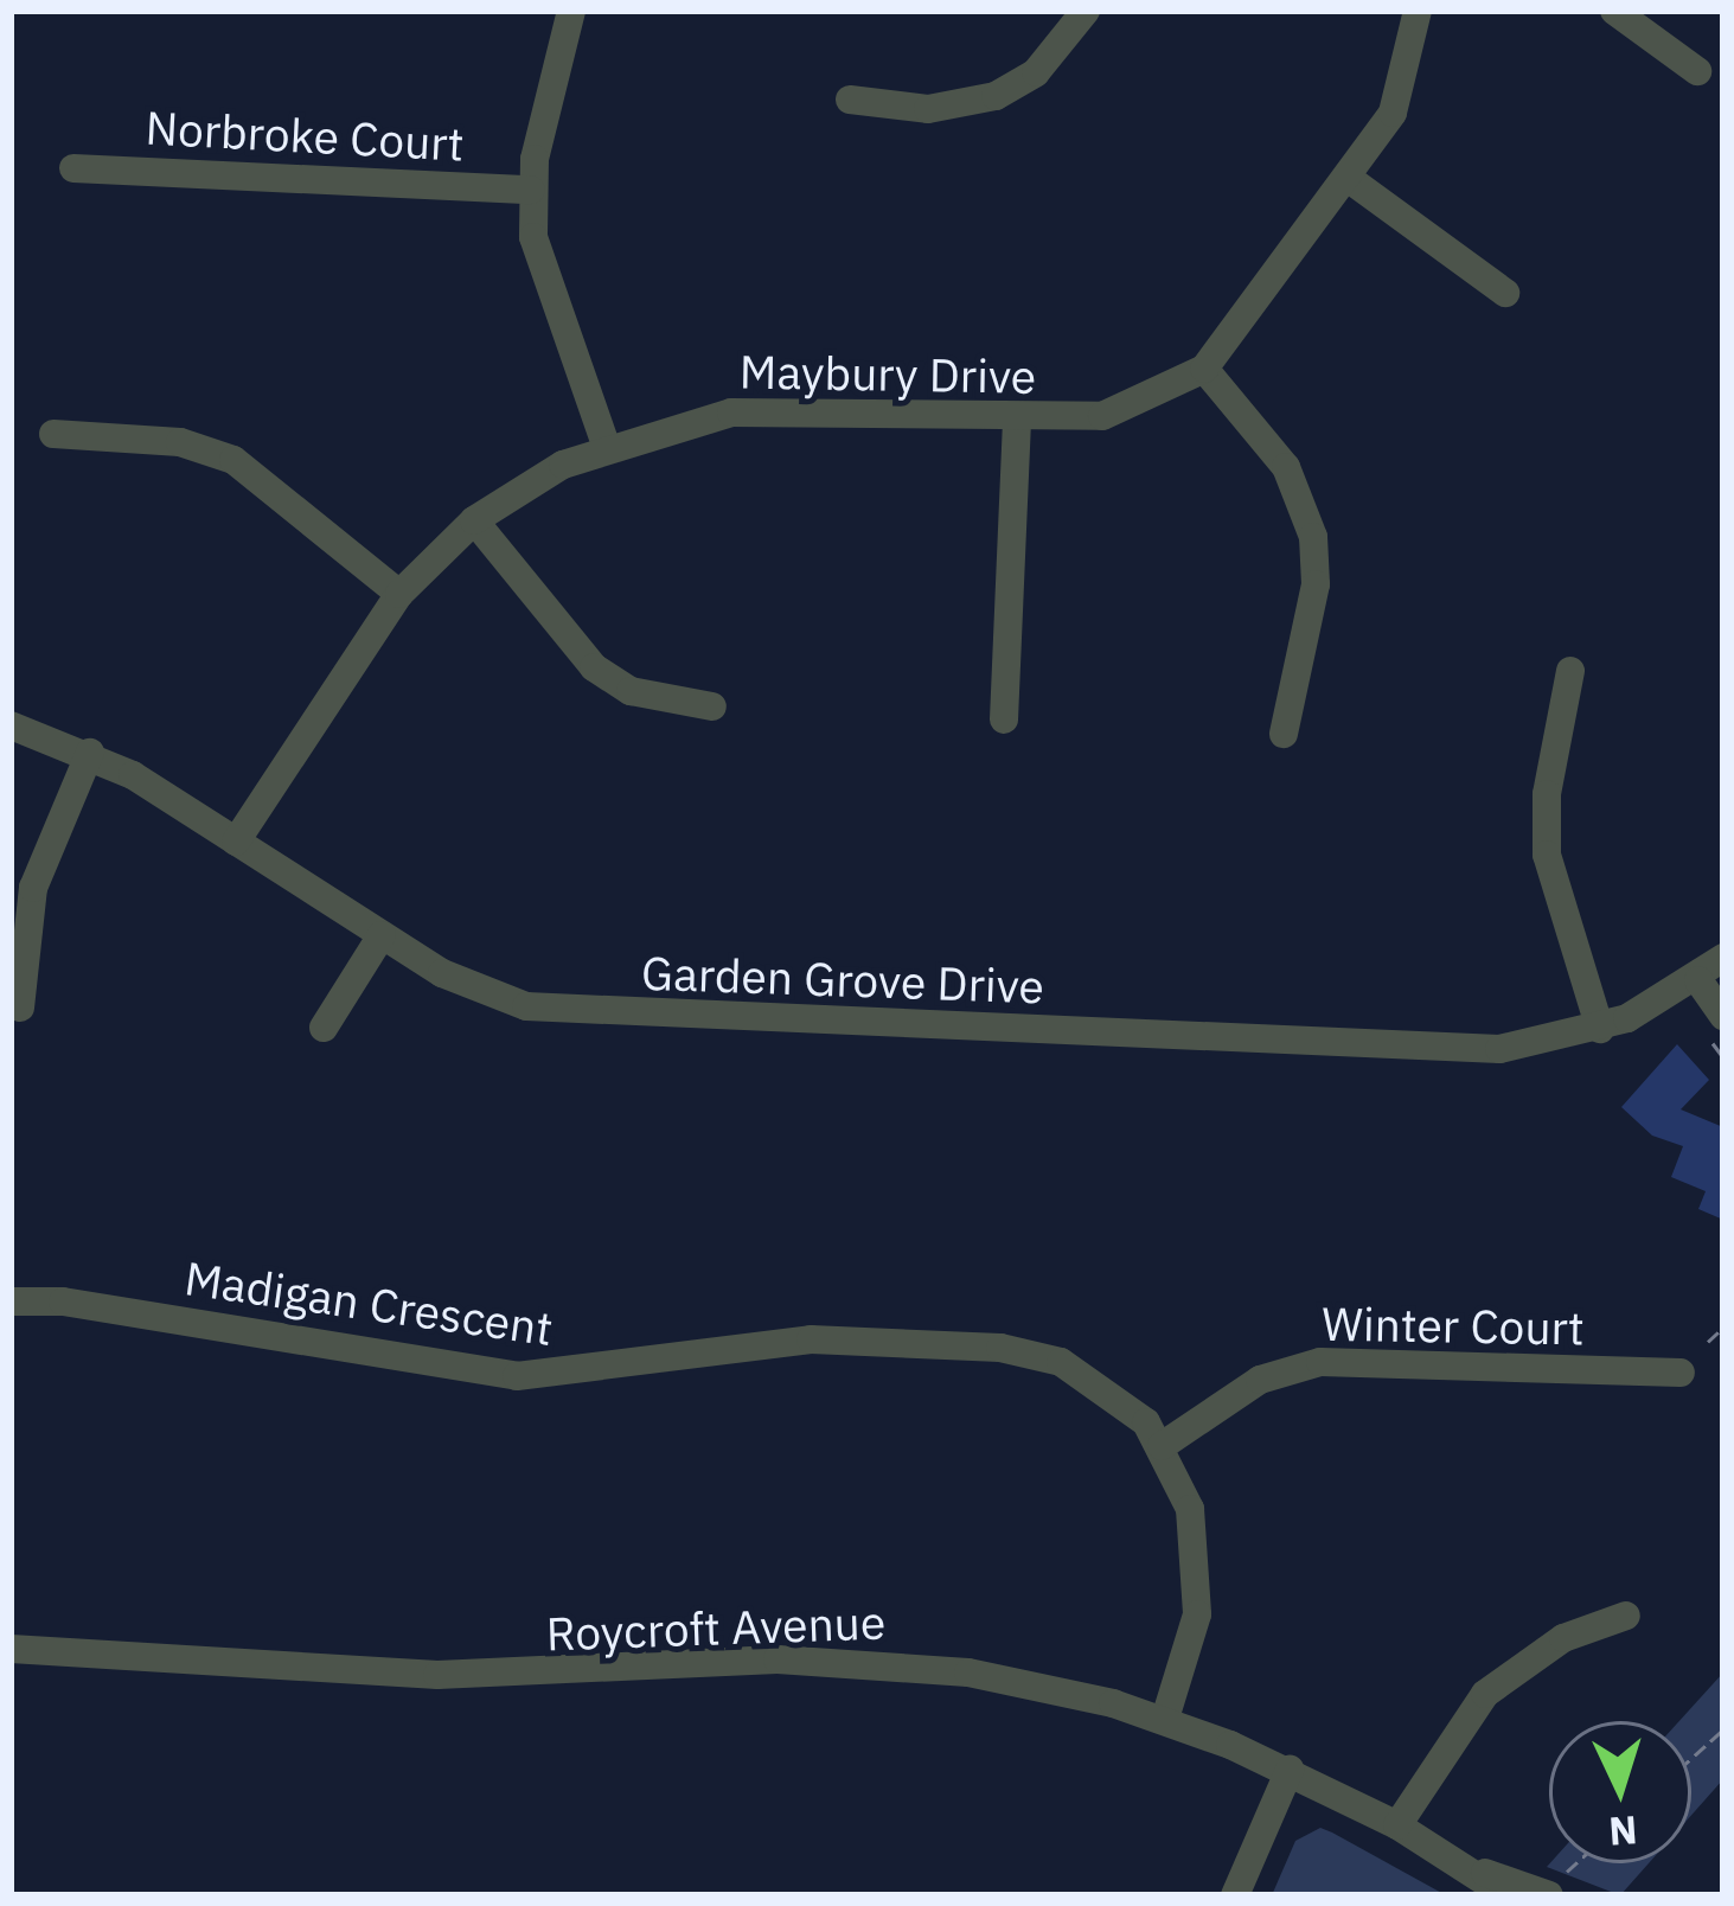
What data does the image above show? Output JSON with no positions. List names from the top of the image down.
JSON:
{
  "streets": {
    "street": [
      "Norbroke Court",
      "Maybury Drive",
      "Garden Grove Drive",
      "Madigan Crescent",
      "Winter Court",
      "Roycroft Avenue"
    ]
  },
  "crossings": [
    ["Maybury Drive", "Garden Grove Drive"],
    ["Madigan Crescent", "Winter Court"],
    ["Madigan Crescent", "Roycroft Avenue"]
  ],
  "north": "bottom"
}
